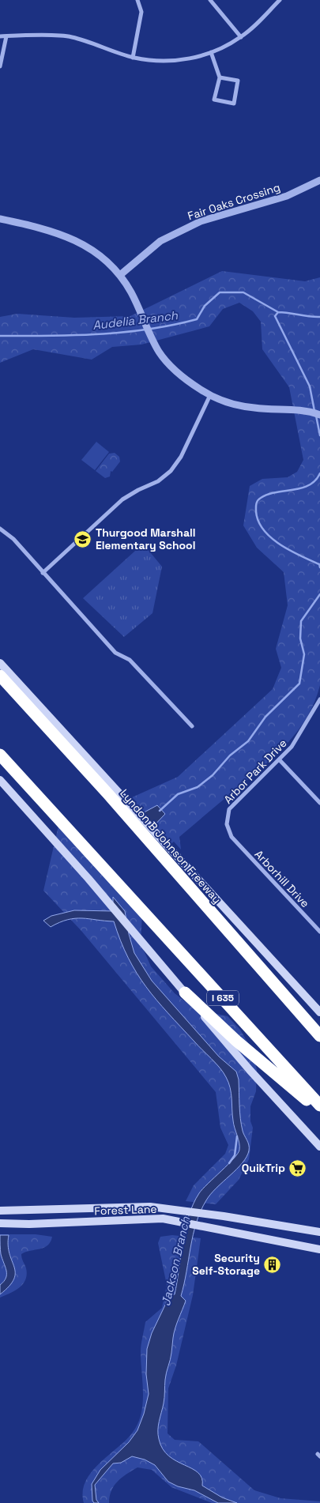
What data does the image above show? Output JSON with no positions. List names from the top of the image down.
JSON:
{
  "streets": {
    "highway": ["Lyndon B Johnson Freeway", "I 635"],
    "main road": ["Forest Lane"],
    "street": ["Fair Oaks Crossing", "Arbor Park Drive", "Arborhill Drive"]
  },
  "crossings": [
    ["Arbor Park Drive", "Arborhill Drive"]
  ],
  "water": ["Audelia Branch", "Jackson Branch"],
  "places": {
    "school or university": ["Thurgood Marshall Elementary School"],
    "supermarket": ["QuikTrip"],
    "building": ["Security Self-Storage"]
  }
}
